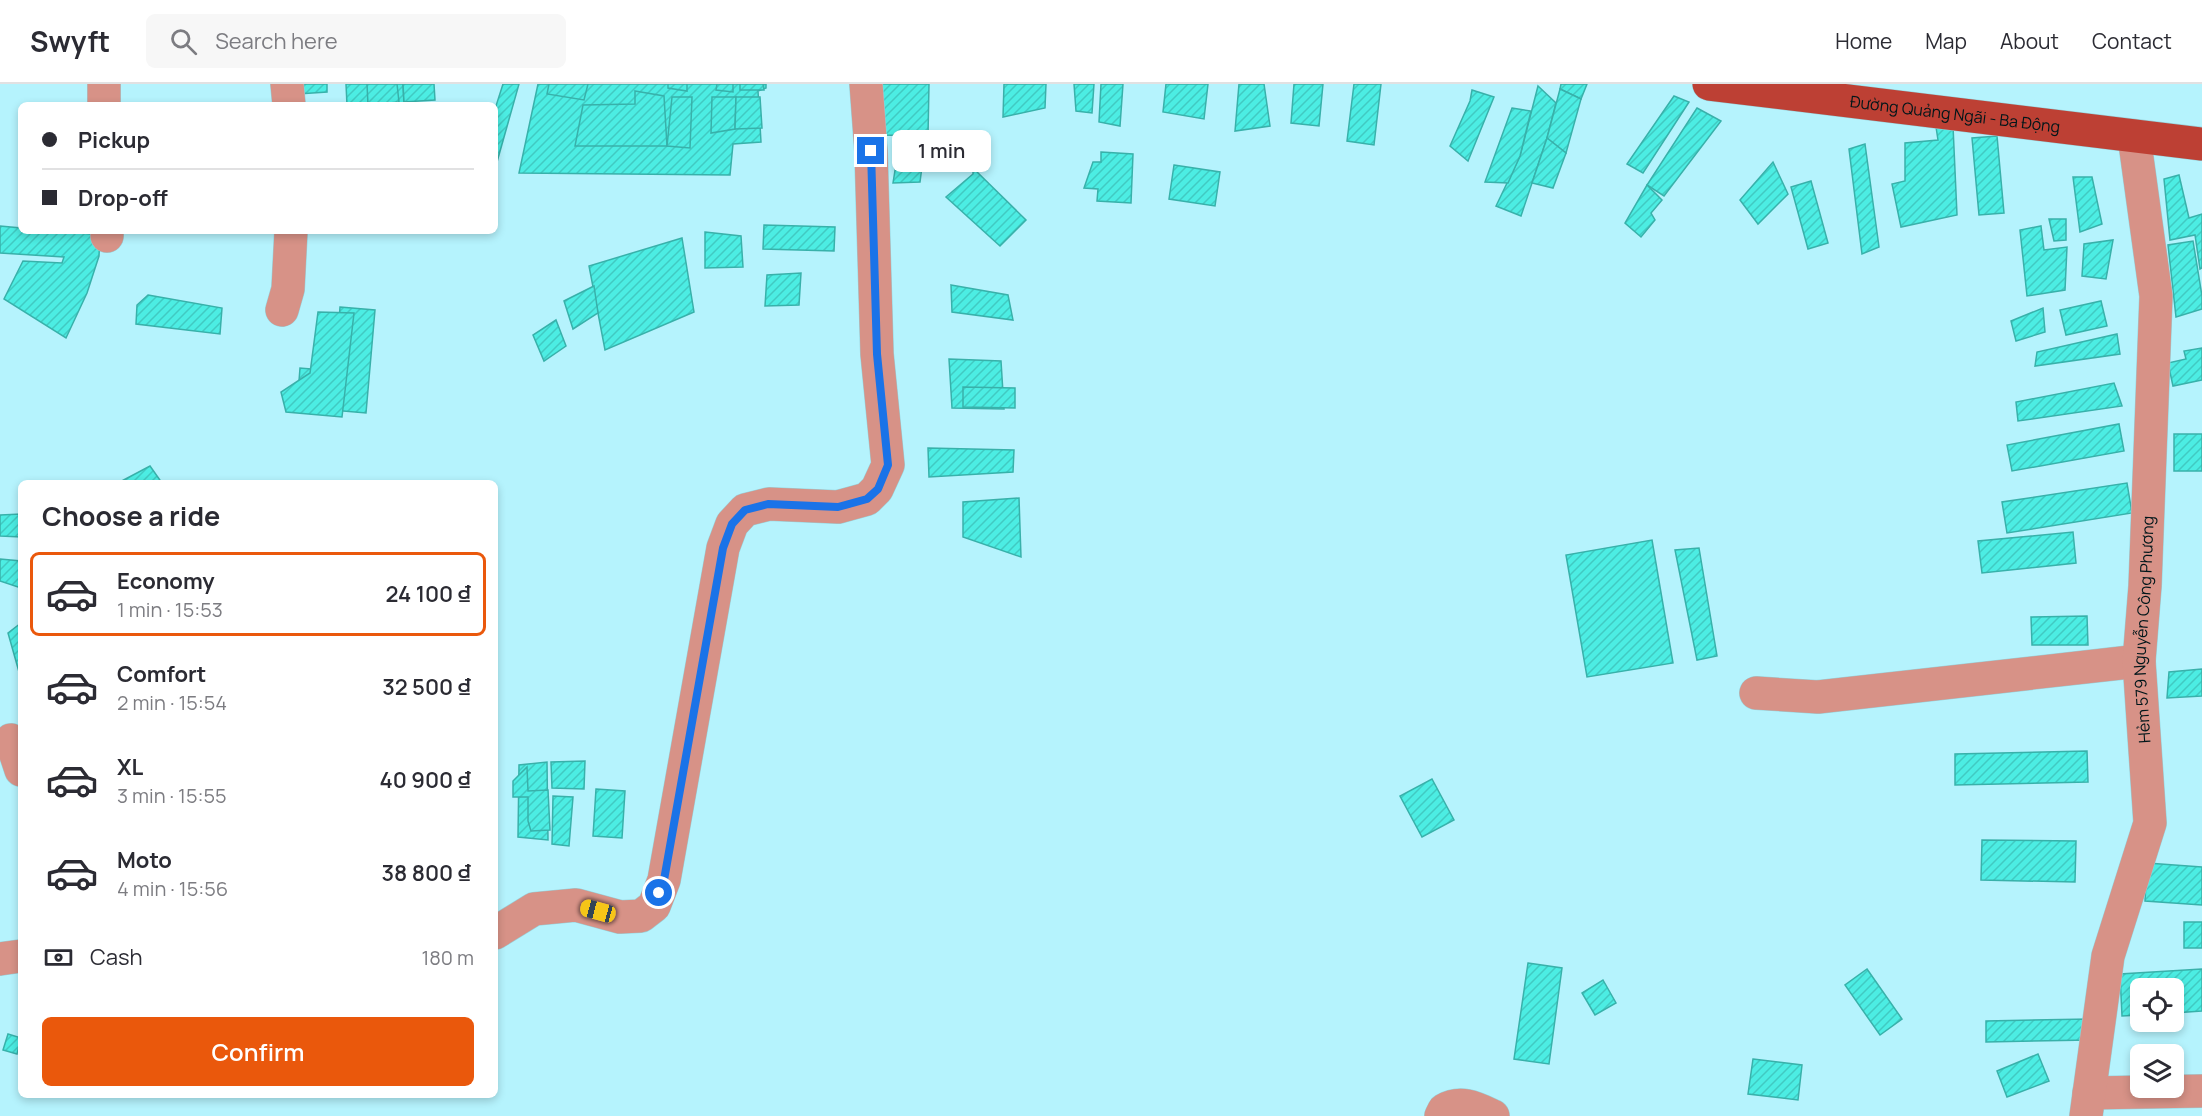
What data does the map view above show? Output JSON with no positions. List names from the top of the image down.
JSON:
{
  "streets": {
    "main road": ["Đường Quảng Ngãi - Ba Động"],
    "street": ["Hẻm 579 Nguyễn Công Phương"]
  },
  "crossings": [
    ["Đường Quảng Ngãi - Ba Động", "Hẻm 579 Nguyễn Công Phương"]
  ],
  "page": {
    "header": "Swyft",
    "search": "Search here",
    "nav": [
      "Home",
      "Map",
      "About",
      "Contact"
    ],
    "banner": ["Pickup", "Drop-off"],
    "bubble": "1 min",
    "heading": "Choose a ride",
    "list": [
      {
        "name": "Economy",
        "note": "1 min · 15:53",
        "value": "24 100 ₫"
      },
      {
        "name": "Comfort",
        "note": "2 min · 15:54",
        "value": "32 500 ₫"
      },
      {
        "name": "XL",
        "note": "3 min · 15:55",
        "value": "40 900 ₫"
      },
      {
        "name": "Moto",
        "note": "4 min · 15:56",
        "value": "38 800 ₫"
      }
    ],
    "pay": ["Cash", "180 m"],
    "buttons": "Confirm"
  }
}
